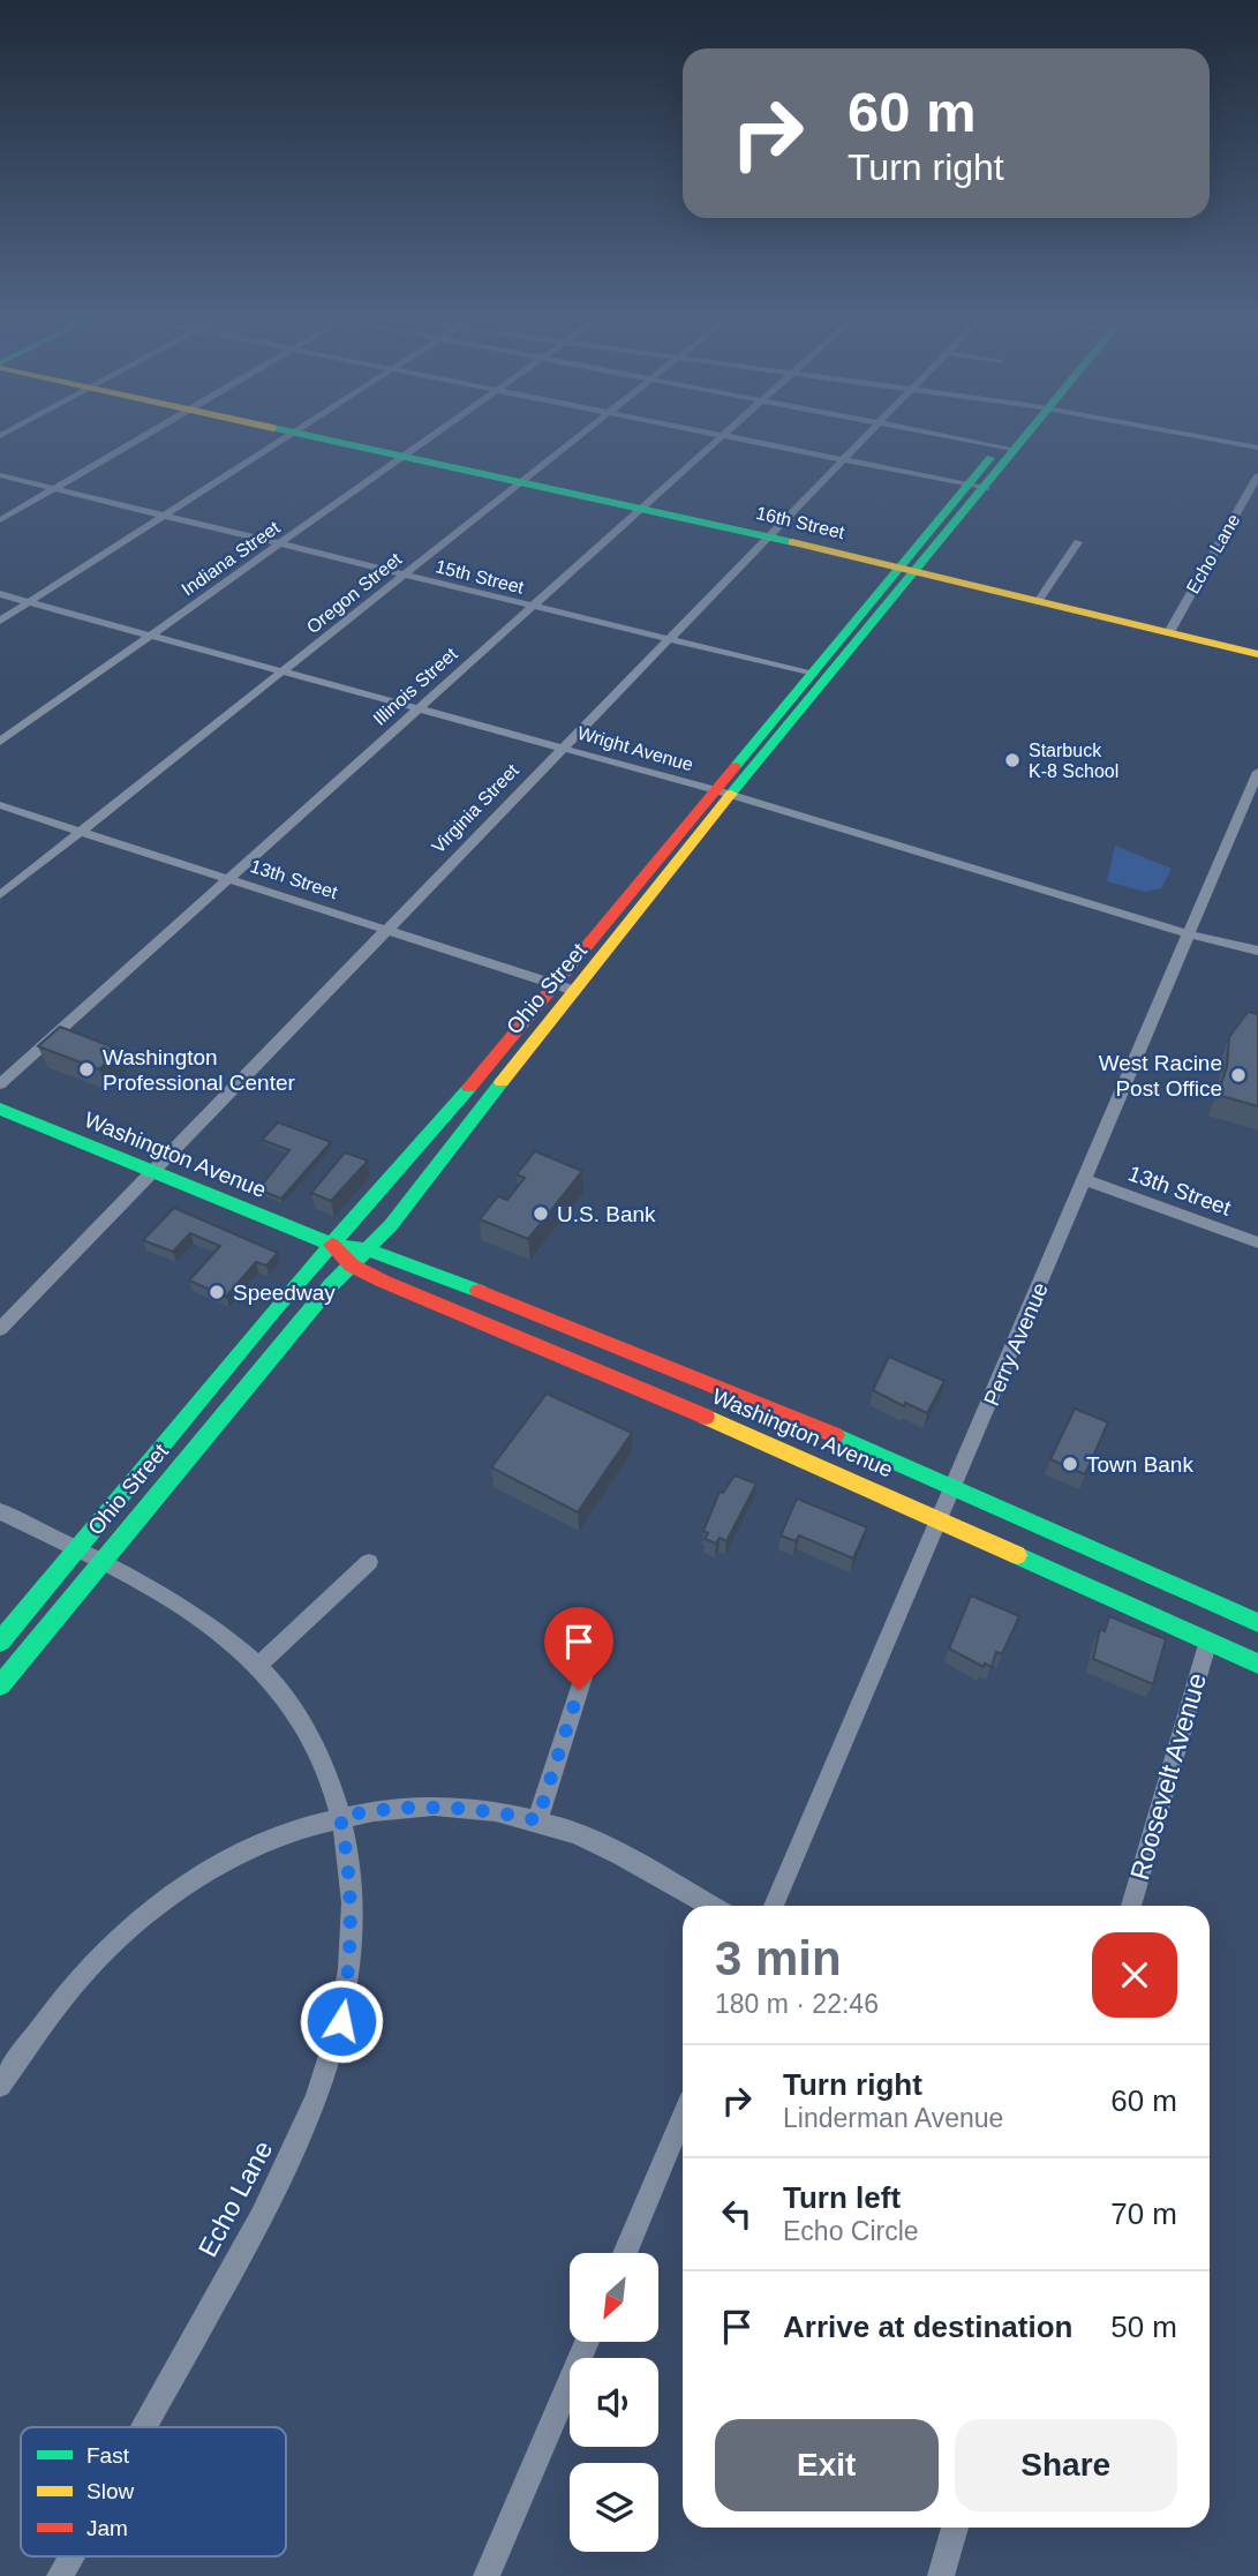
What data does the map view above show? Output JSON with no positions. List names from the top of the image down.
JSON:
{
  "streets": {
    "street": [
      "16th Street",
      "Echo Lane",
      "Indiana Street",
      "15th Street",
      "Oregon Street",
      "Illinois Street",
      "Wright Avenue",
      "Virginia Street",
      "13th Street",
      "Ohio Street",
      "Washington Avenue",
      "Perry Avenue",
      "Roosevelt Avenue"
    ]
  },
  "crossings": [
    ["16th Street", "Echo Lane"],
    ["16th Street", "Indiana Street"],
    ["16th Street", "Oregon Street"],
    ["16th Street", "Illinois Street"],
    ["16th Street", "Virginia Street"],
    ["16th Street", "Ohio Street"],
    ["Echo Lane", "Ohio Street"],
    ["Indiana Street", "15th Street"],
    ["Indiana Street", "Wright Avenue"],
    ["15th Street", "Oregon Street"],
    ["15th Street", "Illinois Street"],
    ["15th Street", "Virginia Street"],
    ["15th Street", "Ohio Street"],
    ["Oregon Street", "Wright Avenue"],
    ["Oregon Street", "13th Street"],
    ["Illinois Street", "Wright Avenue"],
    ["Illinois Street", "13th Street"],
    ["Wright Avenue", "Virginia Street"],
    ["Wright Avenue", "Ohio Street"],
    ["Wright Avenue", "Perry Avenue"],
    ["Virginia Street", "13th Street"],
    ["Virginia Street", "Washington Avenue"],
    ["13th Street", "Ohio Street"],
    ["13th Street", "Perry Avenue"],
    ["Ohio Street", "Washington Avenue"],
    ["Washington Avenue", "Perry Avenue"],
    ["Washington Avenue", "Roosevelt Avenue"]
  ],
  "places": [
    "Starbuck K-8 School",
    "Washington Professional Center",
    "West Racine Post Office",
    "U.S. Bank",
    "Speedway",
    "Town Bank"
  ],
  "legend": ["Fast", "Slow", "Jam"],
  "north": "bottom left",
  "page": {
    "turn": ["60 m", "Turn right"],
    "heading": ["3 min", "180 m · 22:46"],
    "list": [
      {
        "name": "Turn right",
        "note": "Linderman Avenue",
        "value": "60 m"
      },
      {
        "name": "Turn left",
        "note": "Echo Circle",
        "value": "70 m"
      },
      {
        "name": "Arrive at destination",
        "value": "50 m"
      }
    ],
    "buttons": ["Exit", "Share"]
  }
}
